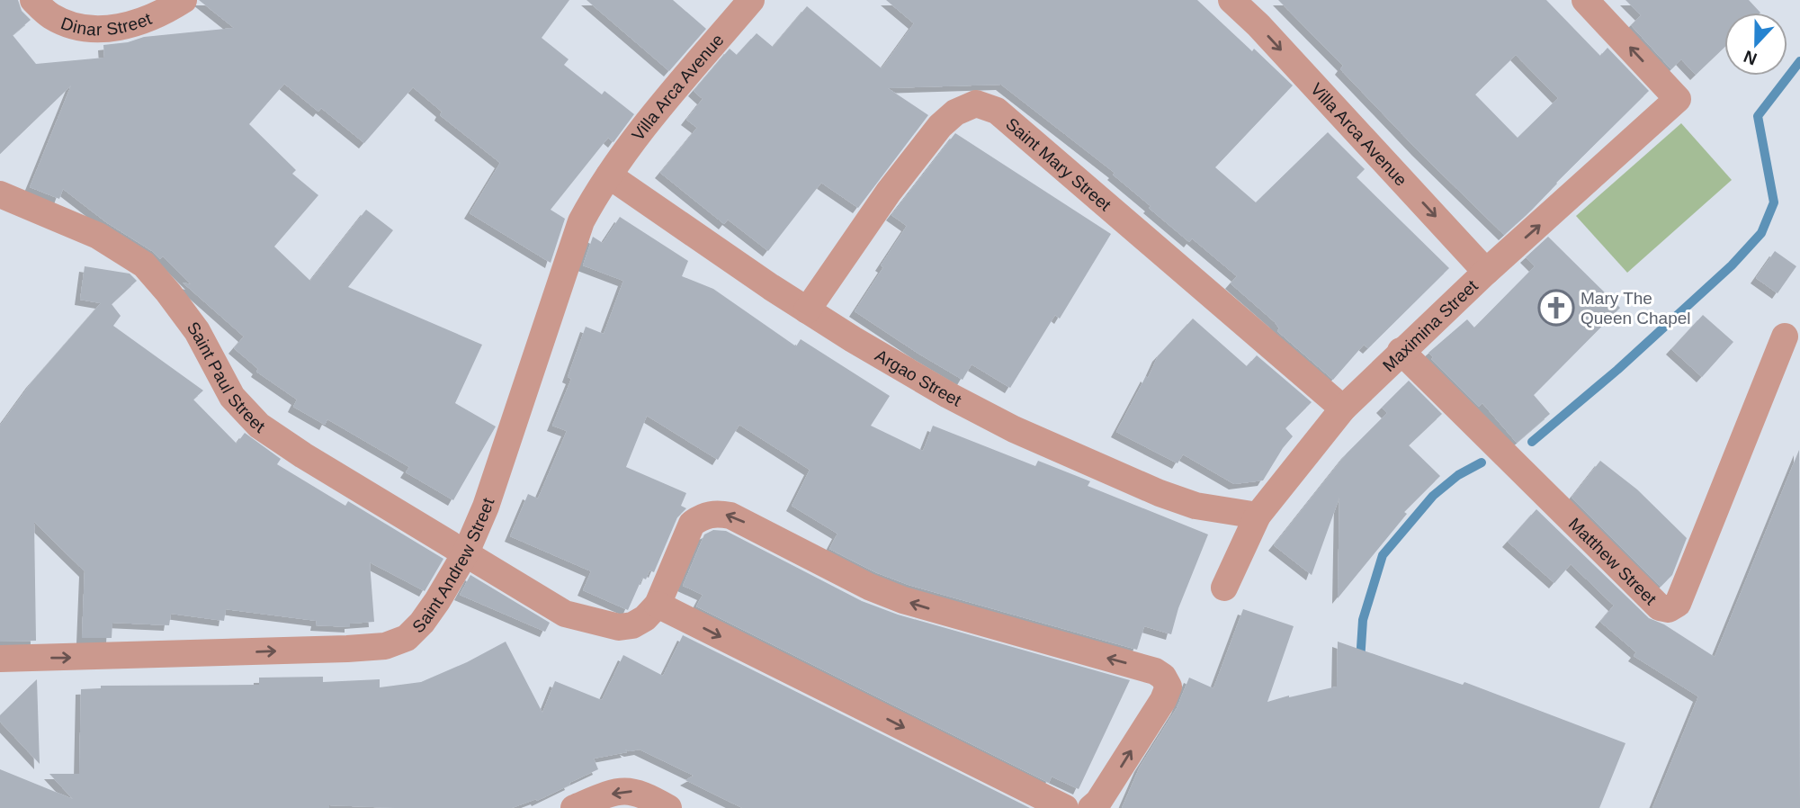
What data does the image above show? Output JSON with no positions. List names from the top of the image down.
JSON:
{
  "streets": {
    "street": [
      "Dinar Street",
      "Villa Arca Avenue",
      "Saint Mary Street",
      "Maximina Street",
      "Saint Paul Street",
      "Argao Street",
      "Matthew Street",
      "Saint Andrew Street"
    ]
  },
  "crossings": [
    ["Villa Arca Avenue", "Maximina Street"],
    ["Villa Arca Avenue", "Argao Street"],
    ["Villa Arca Avenue", "Saint Andrew Street"],
    ["Saint Mary Street", "Maximina Street"],
    ["Saint Mary Street", "Argao Street"],
    ["Maximina Street", "Argao Street"],
    ["Maximina Street", "Matthew Street"],
    ["Saint Paul Street", "Saint Andrew Street"],
    ["Argao Street", "Saint Andrew Street"]
  ],
  "one_way": ["Villa Arca Avenue", "Saint Andrew Street"],
  "places": {
    "church": ["Mary The Queen Chapel"]
  },
  "north": "bottom"
}
